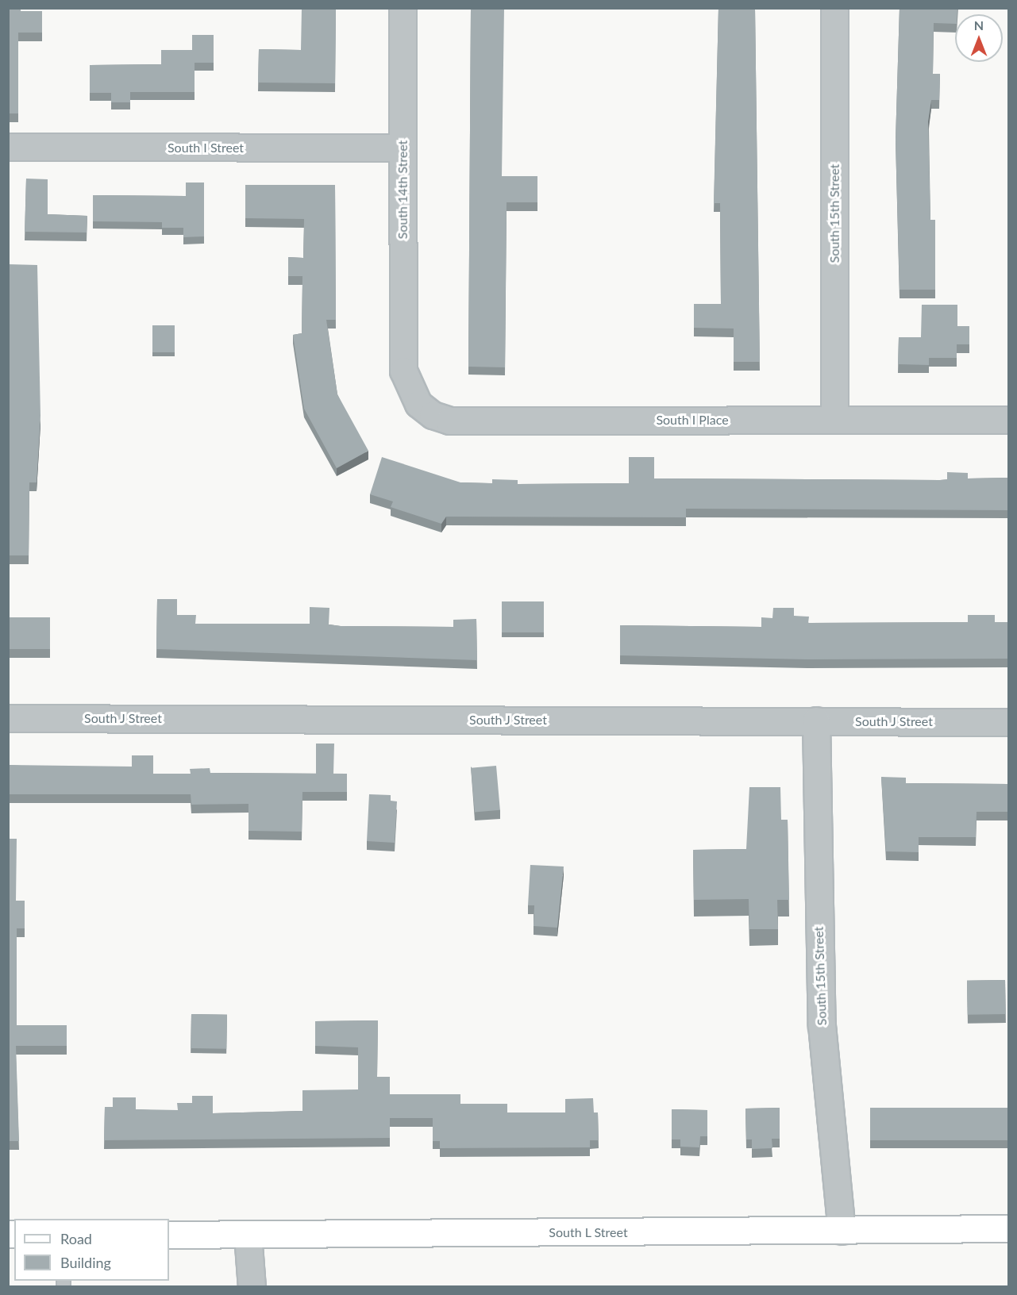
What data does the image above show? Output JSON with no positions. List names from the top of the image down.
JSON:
{
  "streets": {
    "street": [
      "South I Street",
      "South 14th Street",
      "South 15th Street",
      "South I Place",
      "South J Street",
      "South L Street"
    ]
  },
  "crossings": [
    ["South I Street", "South 14th Street"],
    ["South 14th Street", "South I Place"],
    ["South 15th Street", "South I Place"],
    ["South 15th Street", "South J Street"],
    ["South 15th Street", "South L Street"]
  ],
  "legend": ["Road", "Building"],
  "north": "top"
}
